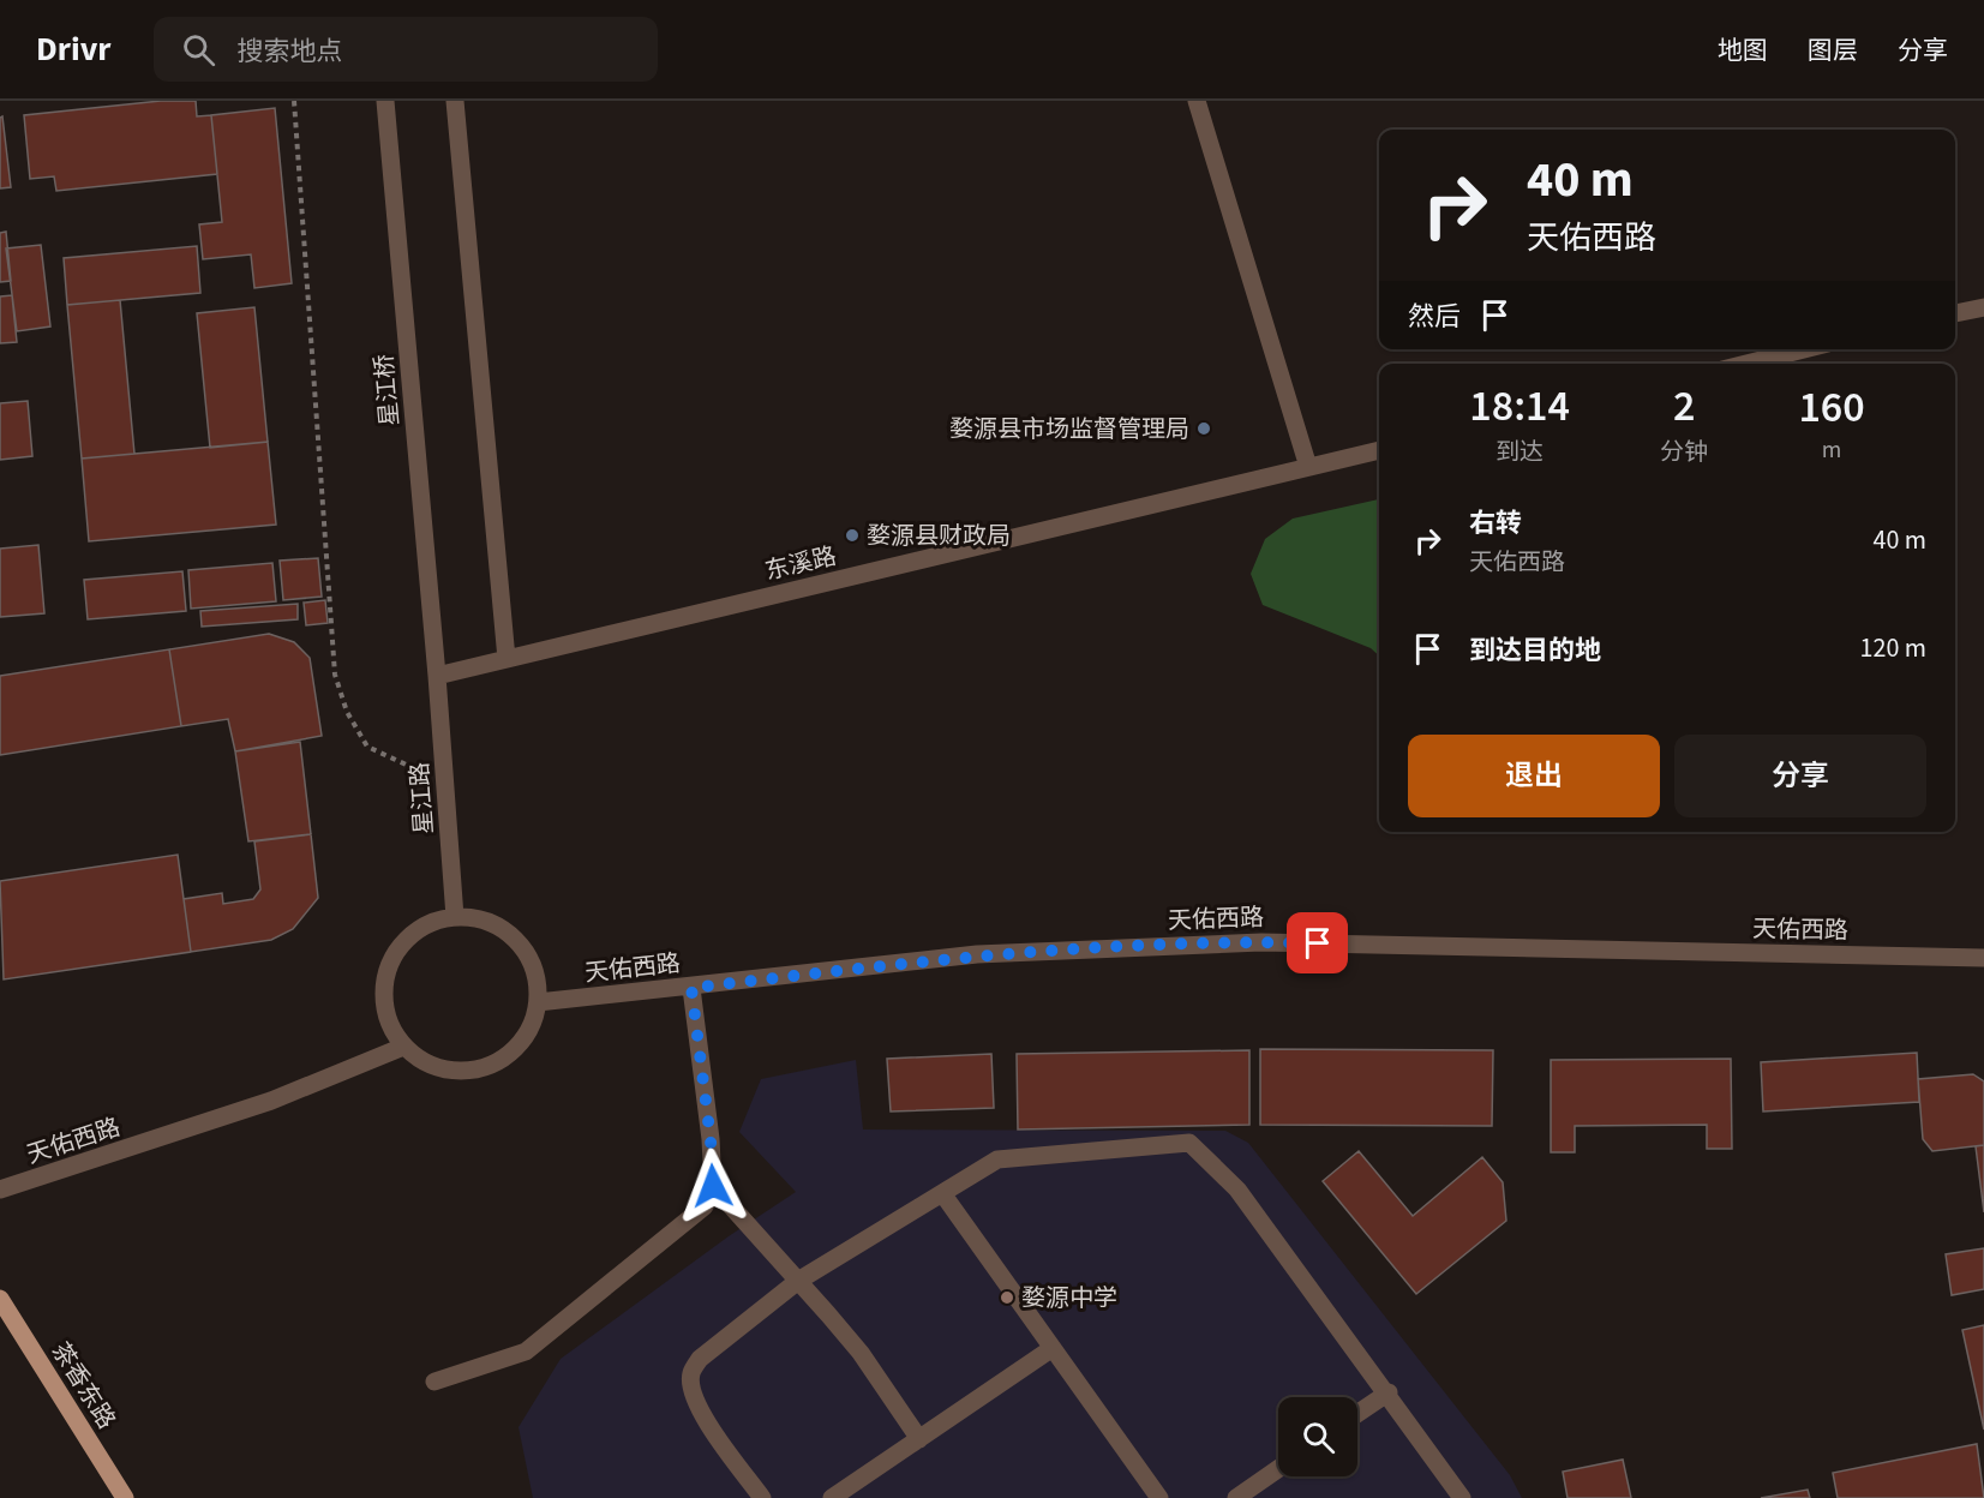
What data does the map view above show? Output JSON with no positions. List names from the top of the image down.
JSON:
{
  "streets": {
    "main road": ["茶香东路"],
    "street": [
      "星江桥",
      "东溪路",
      "星江路",
      "天佑西路"
    ]
  },
  "crossings": [
    ["星江桥", "东溪路"],
    ["星江桥", "星江路"],
    ["东溪路", "星江路"],
    ["星江路", "天佑西路"]
  ],
  "places": ["婺源县市场监督管理局", "婺源县财政局", "婺源中学"],
  "page": {
    "header": "Drivr",
    "search": "搜索地点",
    "nav": ["地图", "图层", "分享"],
    "turn": ["40 m", "天佑西路"],
    "then": "然后",
    "eta": [
      "18:14",
      "到达",
      "2",
      "分钟",
      "160",
      "m"
    ],
    "list": [
      {
        "name": "右转",
        "note": "天佑西路",
        "value": "40 m"
      },
      {
        "name": "到达目的地",
        "value": "120 m"
      }
    ],
    "buttons": ["退出", "分享"]
  }
}
